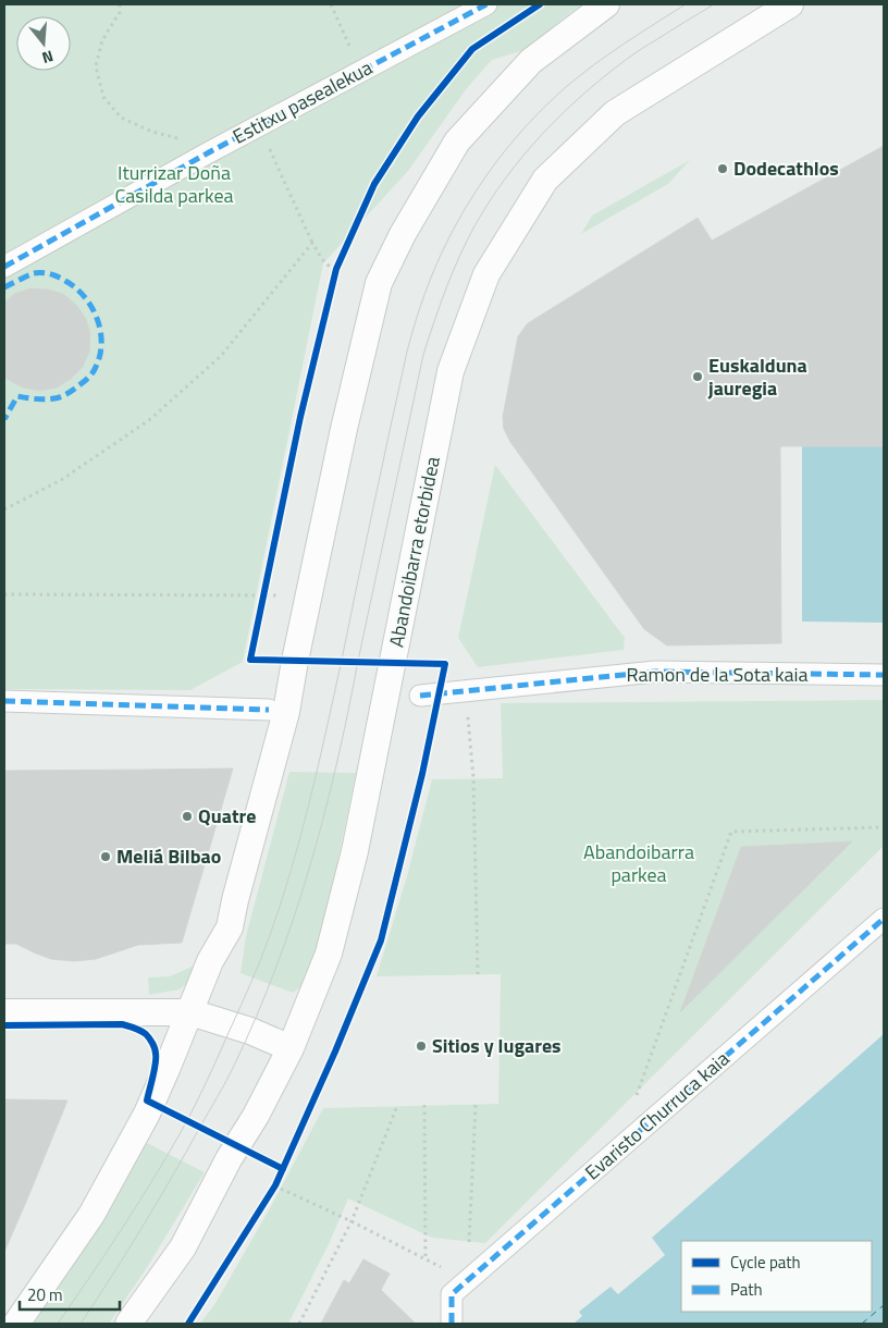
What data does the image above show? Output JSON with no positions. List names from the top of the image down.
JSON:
{
  "streets": {
    "street": [
      "Estitxu pasealekua",
      "Abandoibarra etorbidea",
      "Ramon de la Sota kaia",
      "Evaristo Churruca kaia"
    ]
  },
  "parks": ["Iturrizar Doña Casilda parkea", "Abandoibarra parkea"],
  "places": [
    "Dodecathlos",
    "Euskalduna jauregia",
    "Quatre",
    "Meliá Bilbao",
    "Sitios y lugares"
  ],
  "legend": ["Cycle path", "Path"],
  "scale_bar": "20 m",
  "north": "bottom"
}
